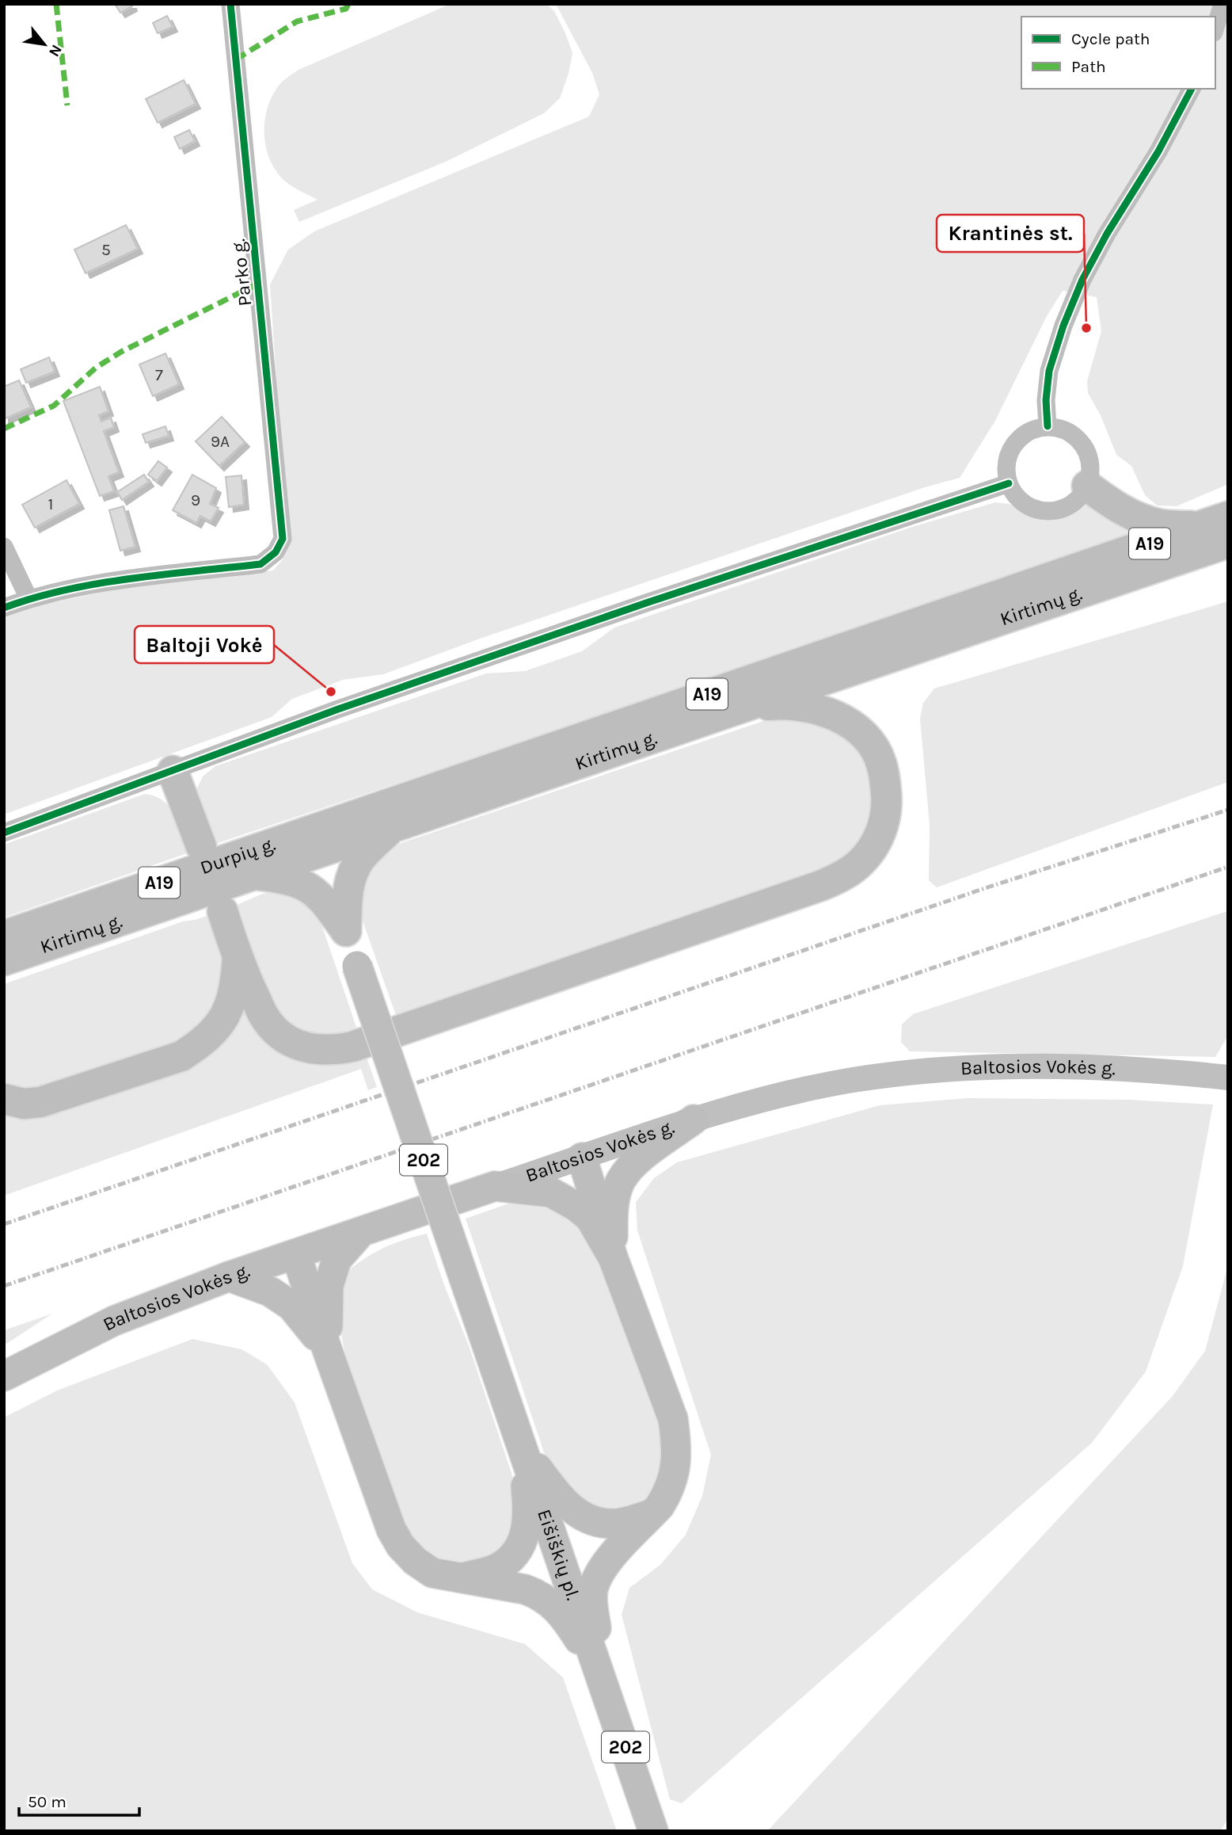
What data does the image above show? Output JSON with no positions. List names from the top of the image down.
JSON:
{
  "streets": {
    "highway": ["A19", "Kirtimų g.", "Durpių g."],
    "main road": ["Baltosios Vokės g.", "202", "Eišiškių pl."],
    "street": ["Parko g."]
  },
  "crossings": [
    ["Kirtimų g.", "Durpių g."]
  ],
  "places": ["Krantinės st.", "Baltoji Vokė"],
  "house_numbers": [
    "5",
    "7",
    "9A",
    "9",
    "1"
  ],
  "legend": ["Cycle path", "Path"],
  "scale_bar": "50 m",
  "north": "bottom right"
}
